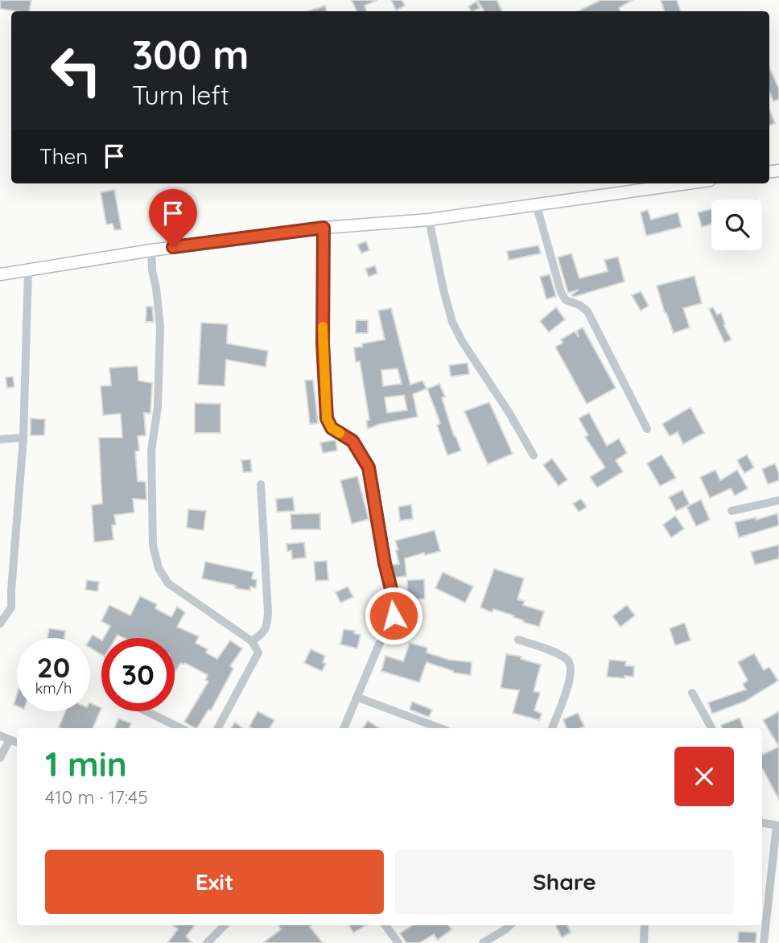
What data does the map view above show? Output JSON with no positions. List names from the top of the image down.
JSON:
{
  "page": {
    "turn": ["300 m", "Turn left"],
    "then": "Then",
    "speed": "20 km/h",
    "limit": "30",
    "heading": ["1 min", "410 m · 17:45"],
    "buttons": ["Exit", "Share"]
  }
}
